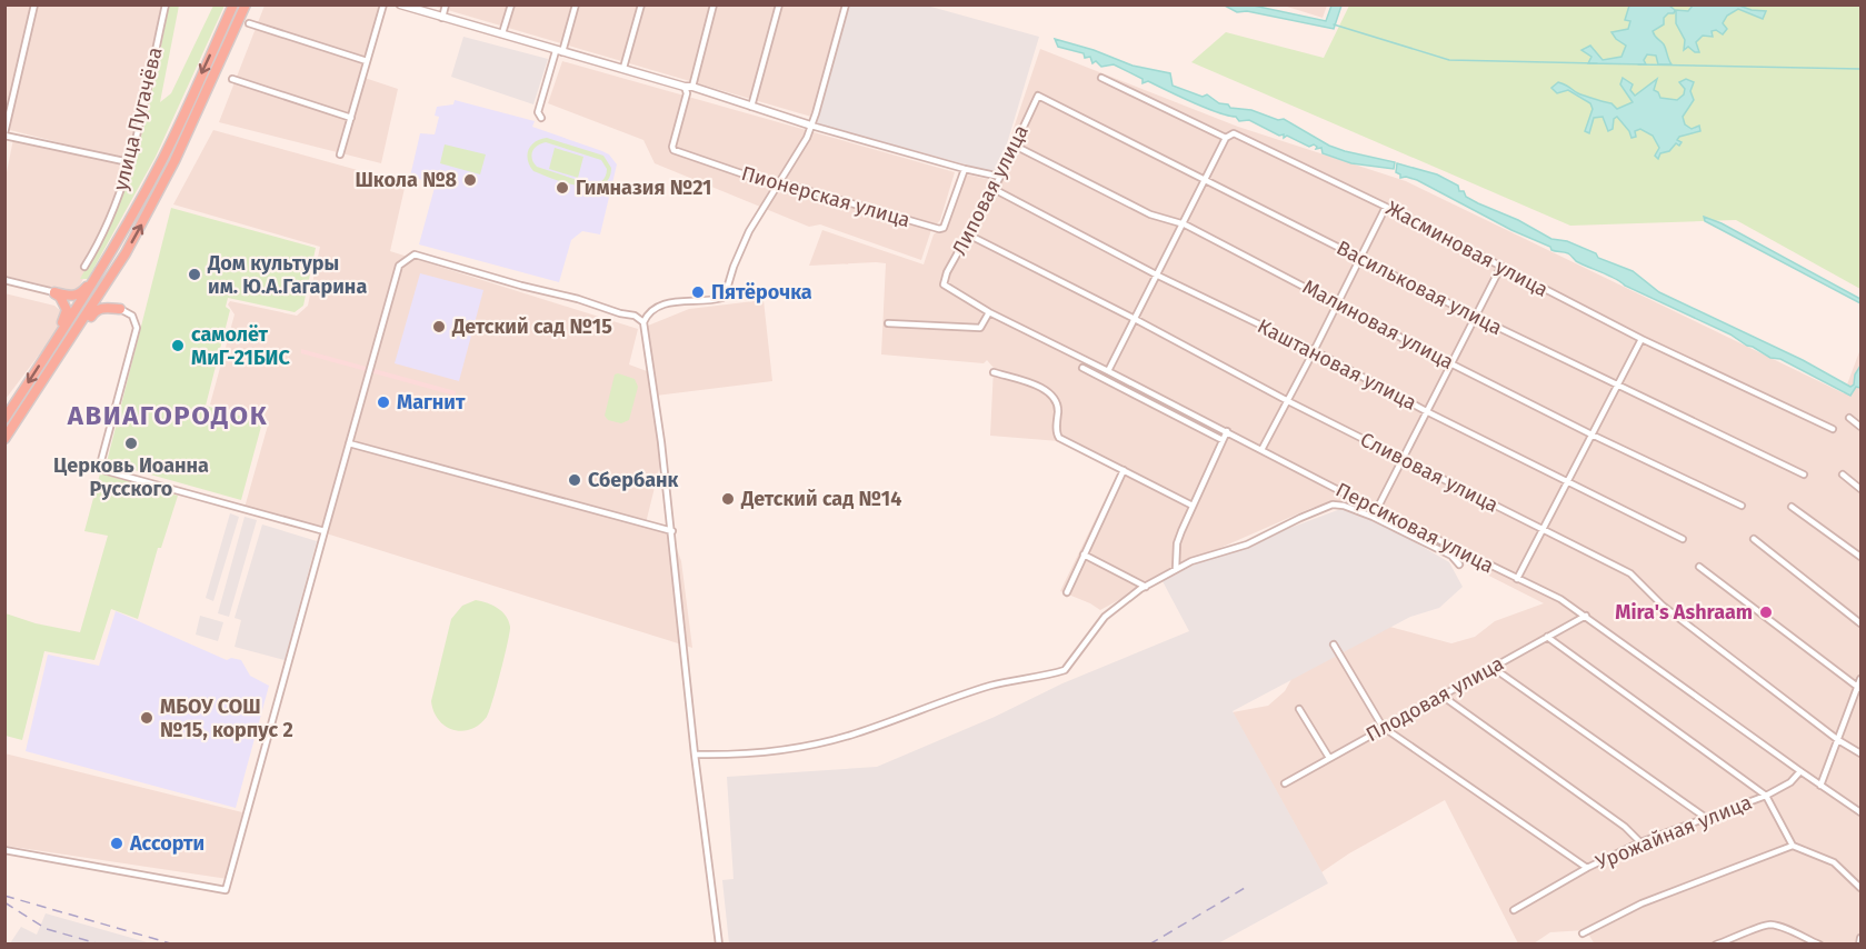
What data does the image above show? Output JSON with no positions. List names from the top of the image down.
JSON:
{
  "streets": {
    "street": [
      "улица Пугачёва",
      "Липовая улица",
      "Пионерская улица",
      "Жасминовая улица",
      "Васильковая улица",
      "Малиновая улица",
      "Каштановая улица",
      "Сливовая улица",
      "Персиковая улица",
      "Плодовая улица",
      "Урожайная улица"
    ]
  },
  "crossings": [
    ["Липовая улица", "Васильковая улица"],
    ["Липовая улица", "Малиновая улица"],
    ["Липовая улица", "Каштановая улица"],
    ["Липовая улица", "Сливовая улица"],
    ["Липовая улица", "Персиковая улица"],
    ["Персиковая улица", "Плодовая улица"],
    ["Персиковая улица", "Урожайная улица"]
  ],
  "districts": ["АВИАГОРОДОК"],
  "places": [
    "Школа №8",
    "Гимназия №21",
    "Дом культуры им. Ю.А.Гагарина",
    "Пятёрочка",
    "Детский сад №15",
    "самолёт МиГ-21БИС",
    "Магнит",
    "Церковь Иоанна Русского",
    "Сбербанк",
    "Детский сад №14",
    "Mira's Ashraam",
    "МБОУ СОШ №15, корпус 2",
    "Ассорти"
  ]
}
